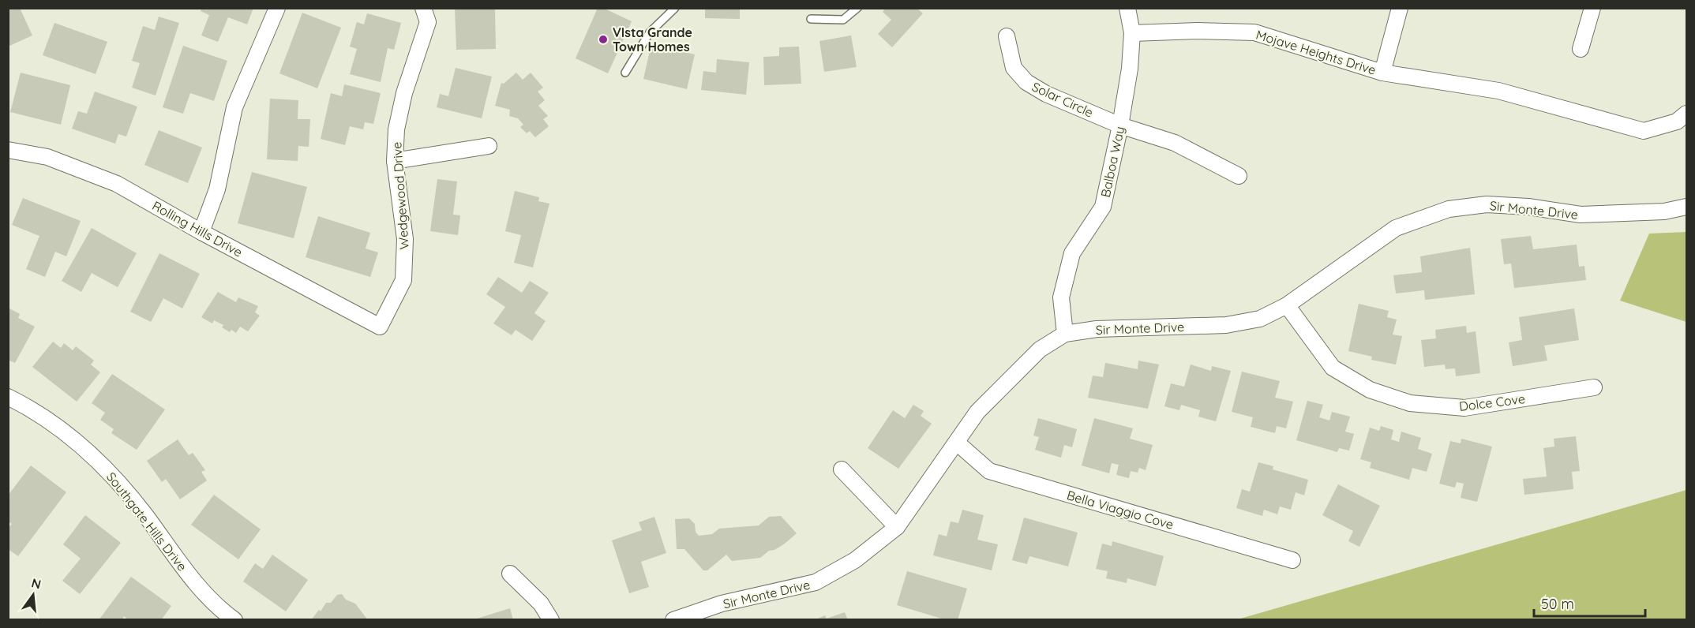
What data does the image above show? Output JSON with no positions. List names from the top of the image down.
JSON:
{
  "streets": {
    "street": [
      "Mojave Heights Drive",
      "Solar Circle",
      "Balboa Way",
      "Wedgewood Drive",
      "Sir Monte Drive",
      "Rolling Hills Drive",
      "Dolce Cove",
      "Bella Viaggio Cove",
      "Southgate Hills Drive"
    ]
  },
  "crossings": [
    ["Mojave Heights Drive", "Balboa Way"],
    ["Solar Circle", "Balboa Way"],
    ["Balboa Way", "Sir Monte Drive"],
    ["Wedgewood Drive", "Rolling Hills Drive"],
    ["Sir Monte Drive", "Dolce Cove"],
    ["Sir Monte Drive", "Bella Viaggio Cove"]
  ],
  "places": ["VIsta Grande Town Homes"],
  "scale_bar": "50 m",
  "north": "top"
}
